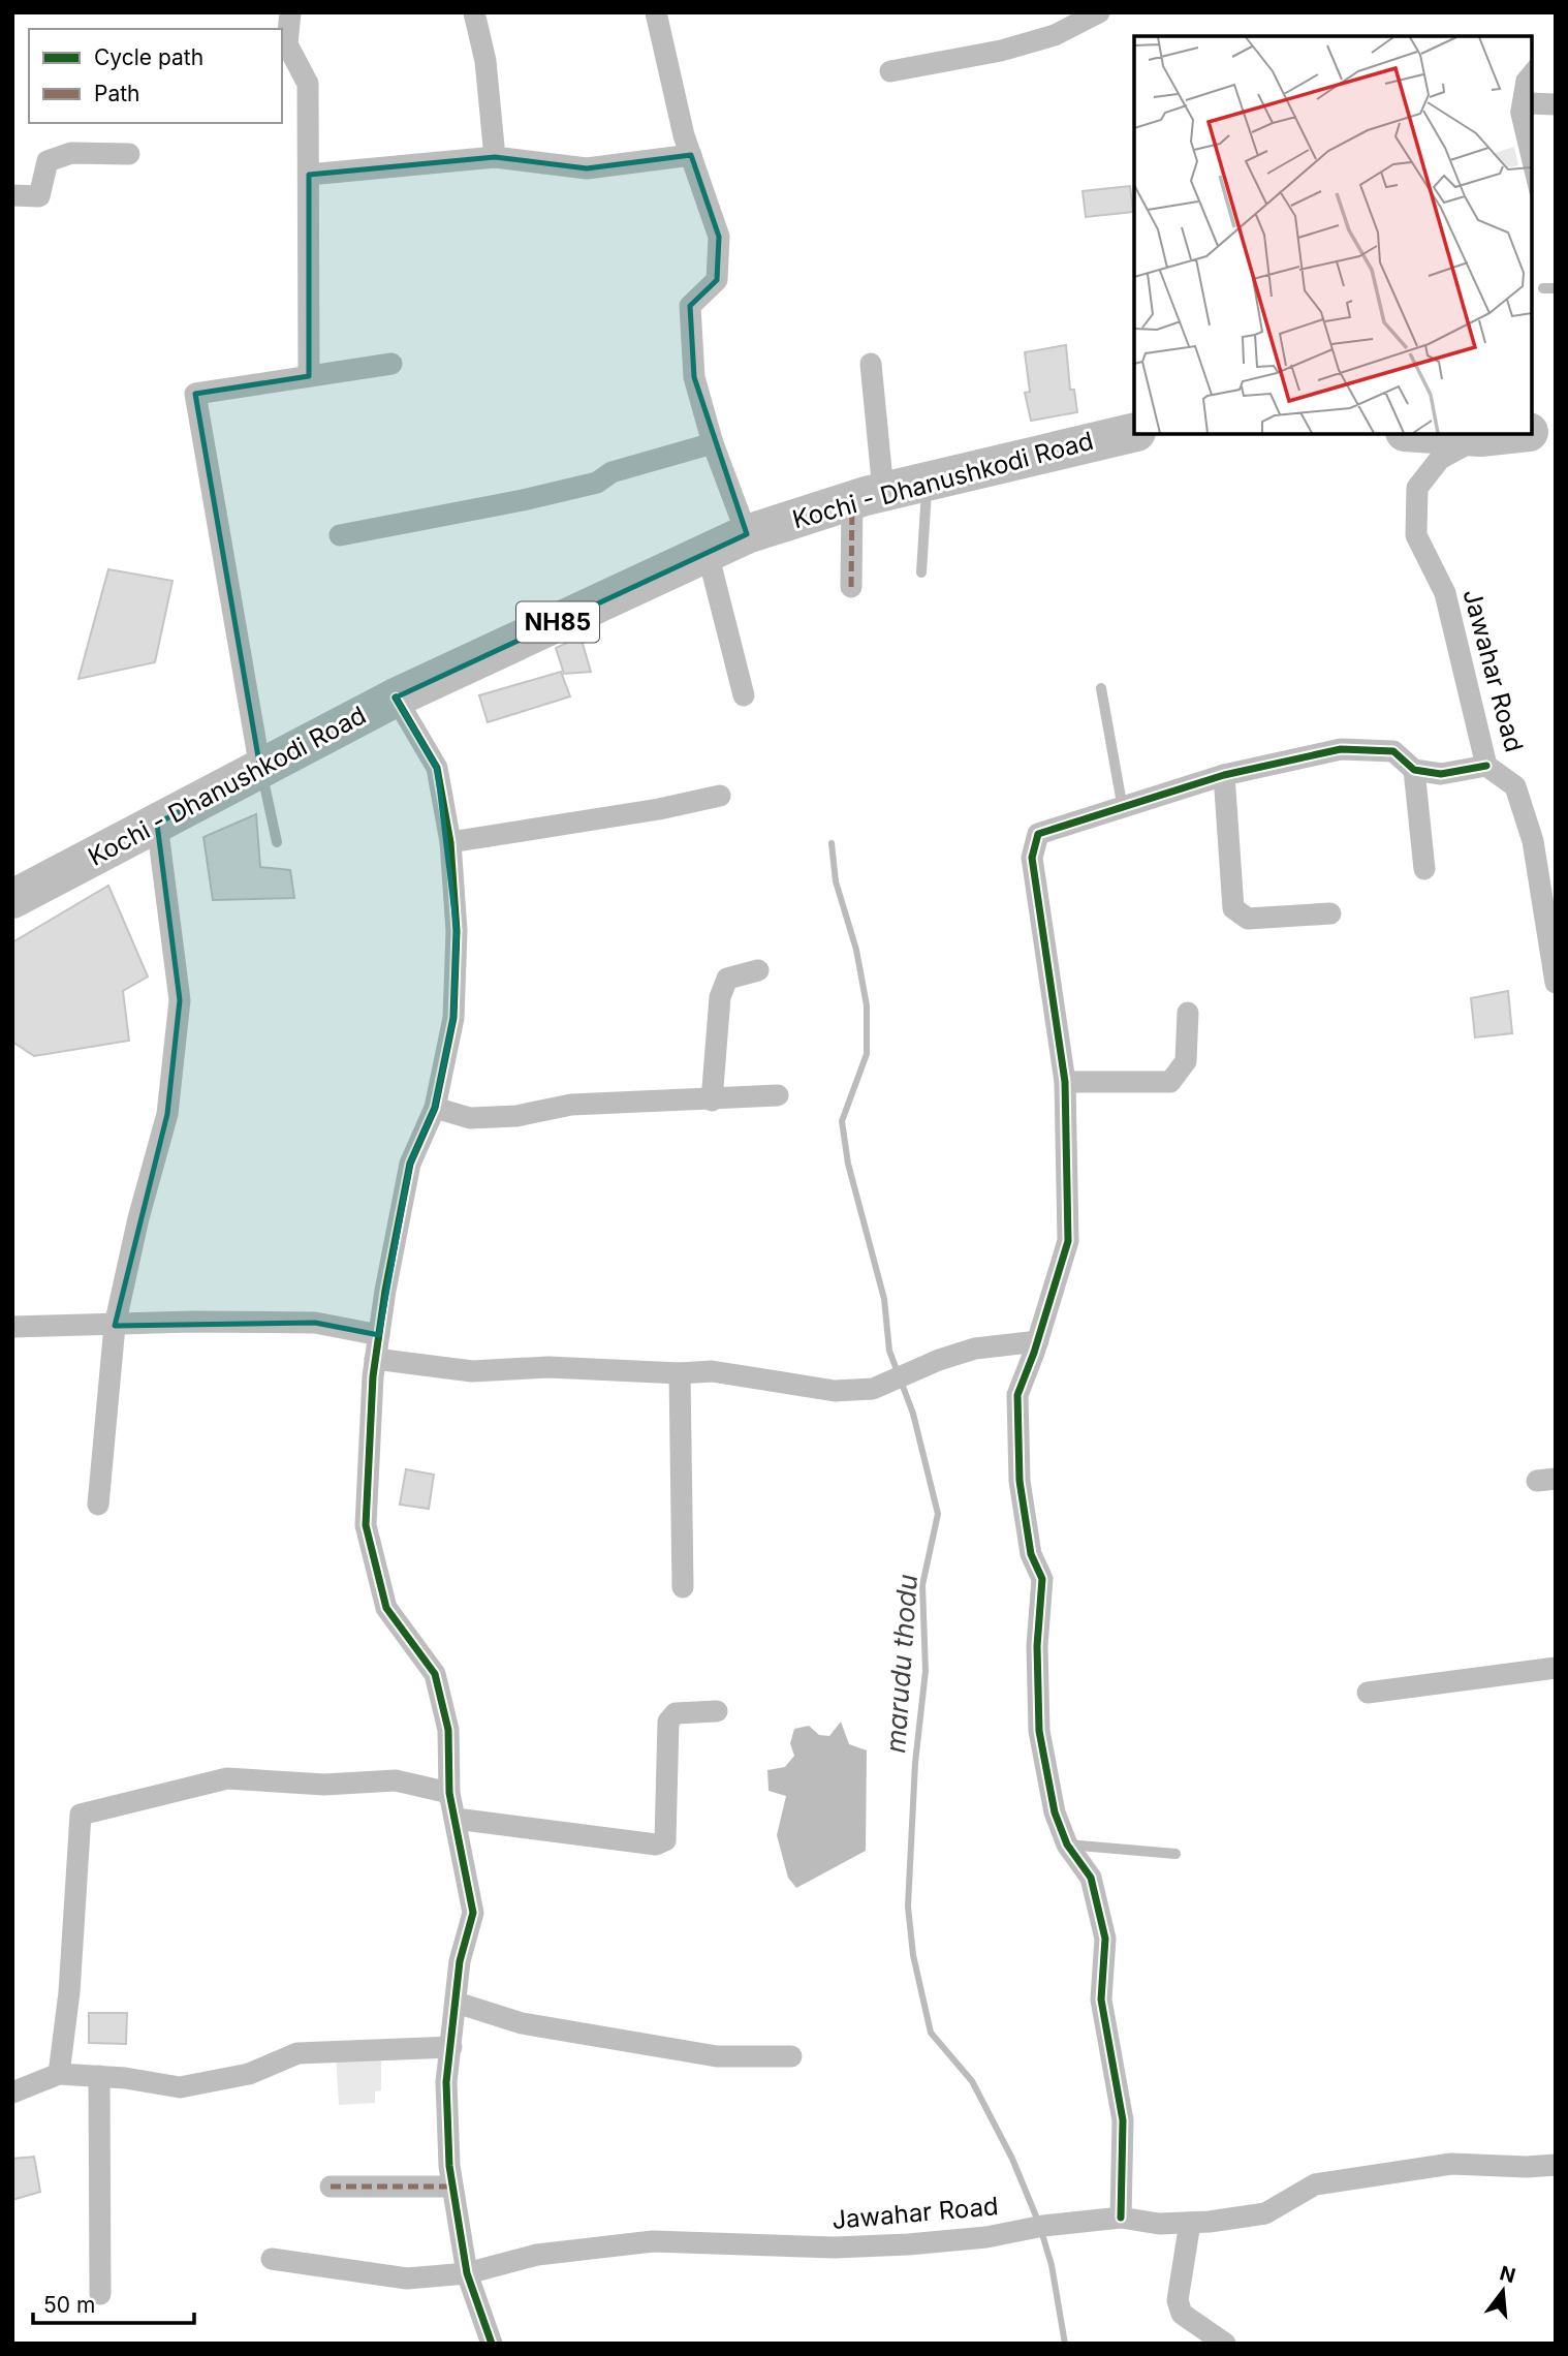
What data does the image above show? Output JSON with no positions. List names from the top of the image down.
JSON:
{
  "streets": {
    "highway": ["Kochi - Dhanushkodi Road", "NH85"],
    "street": ["Jawahar Road"]
  },
  "water": ["marudu thodu"],
  "legend": ["Cycle path", "Path"],
  "scale_bar": "50 m",
  "north": "top"
}
